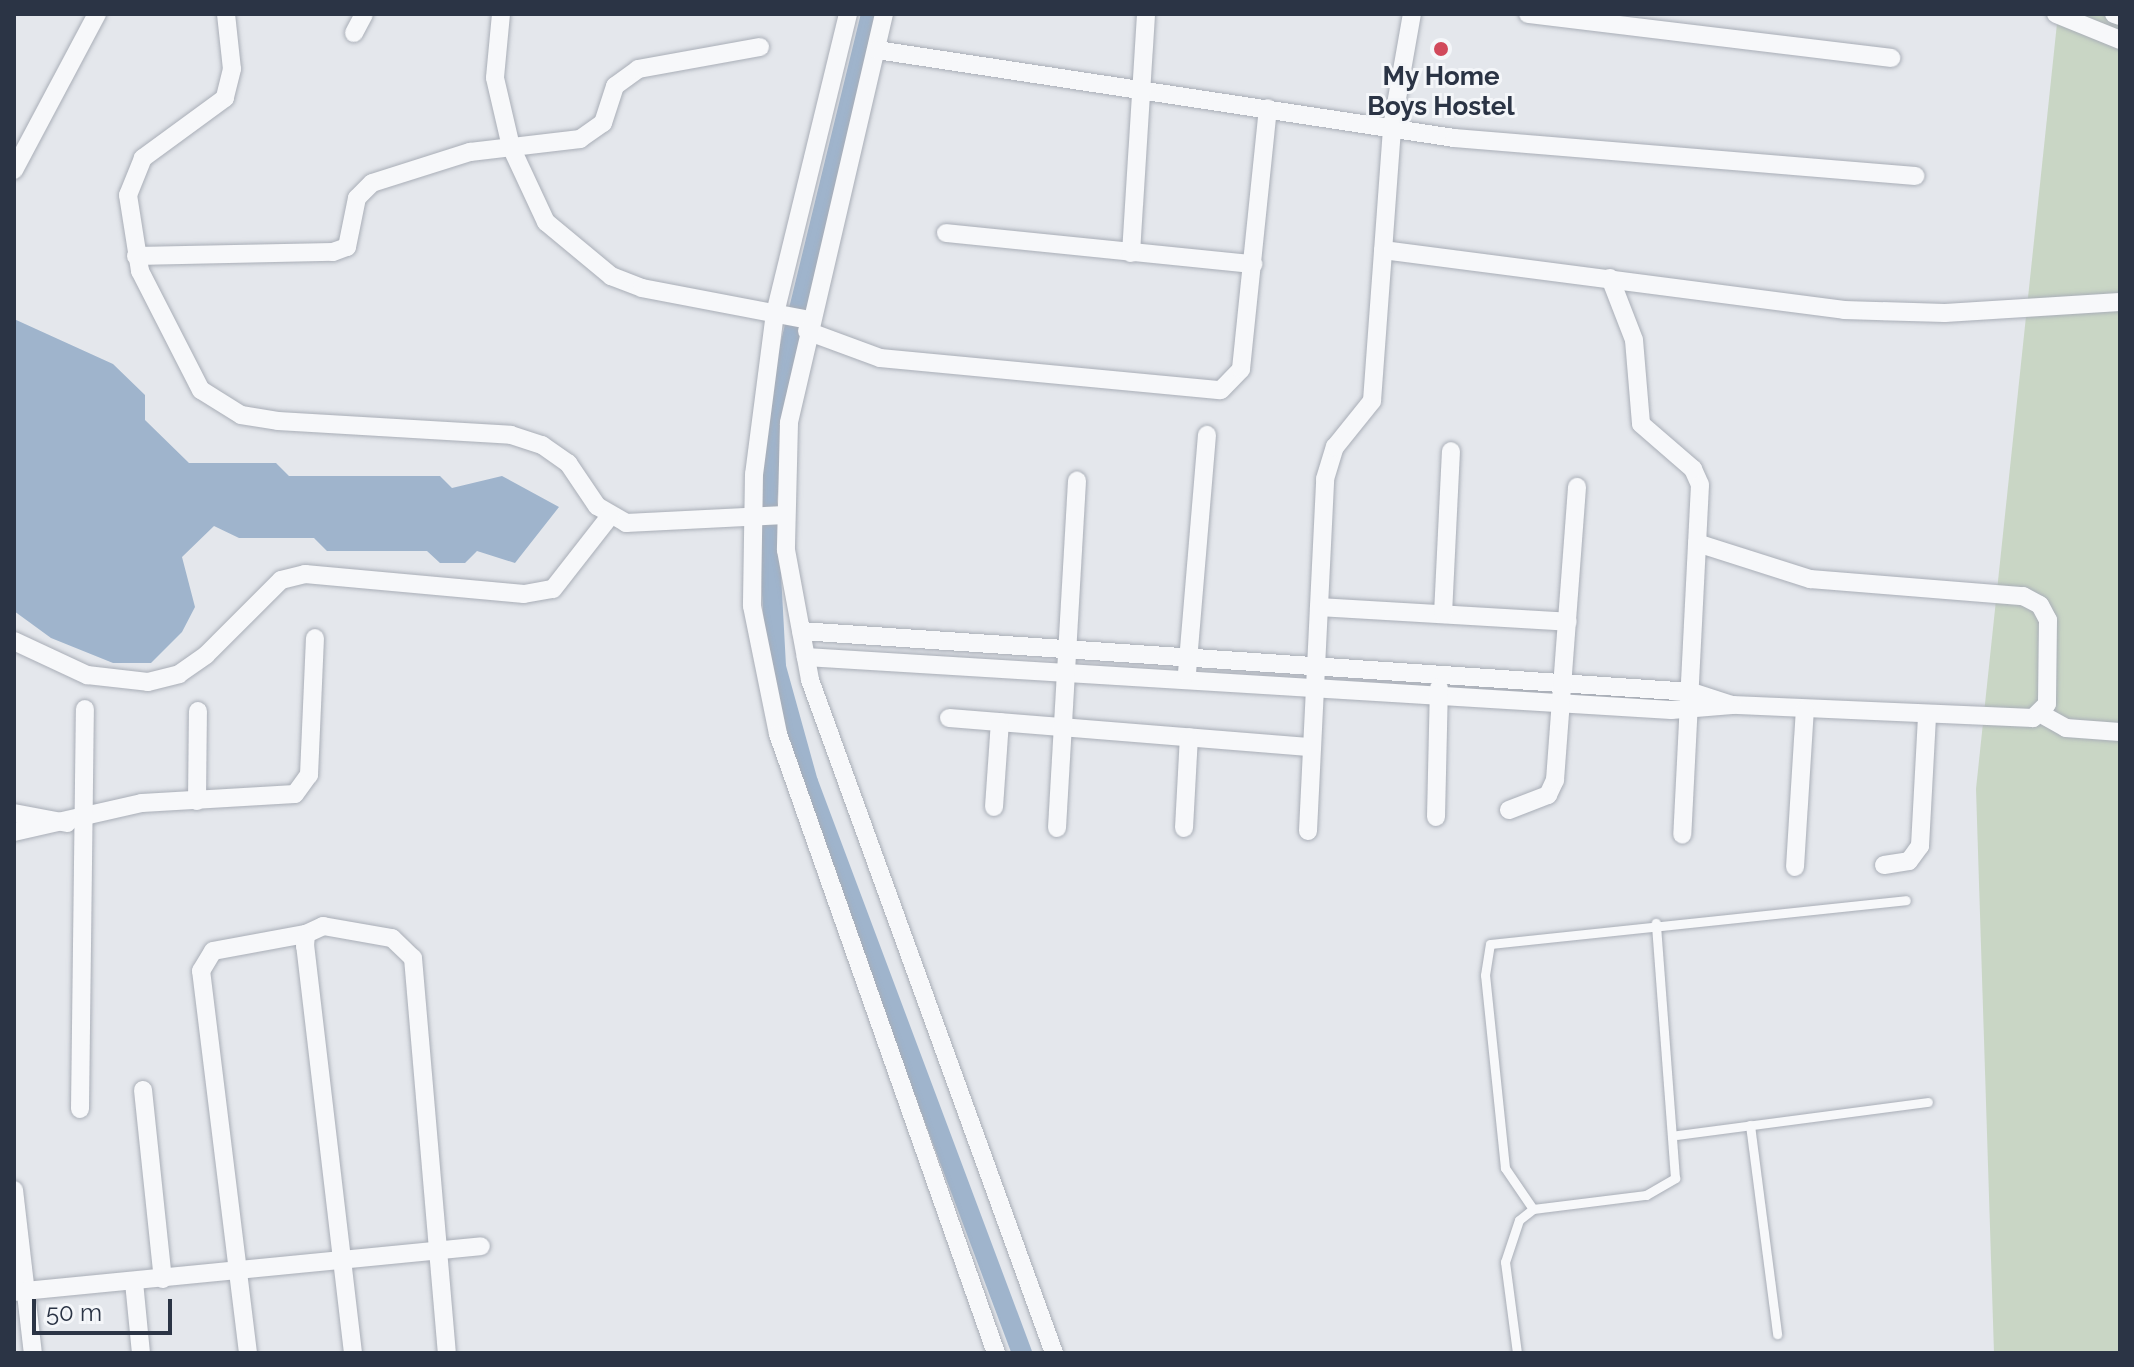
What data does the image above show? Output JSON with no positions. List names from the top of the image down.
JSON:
{
  "places": ["My Home Boys Hostel"],
  "scale_bar": "50 m"
}
